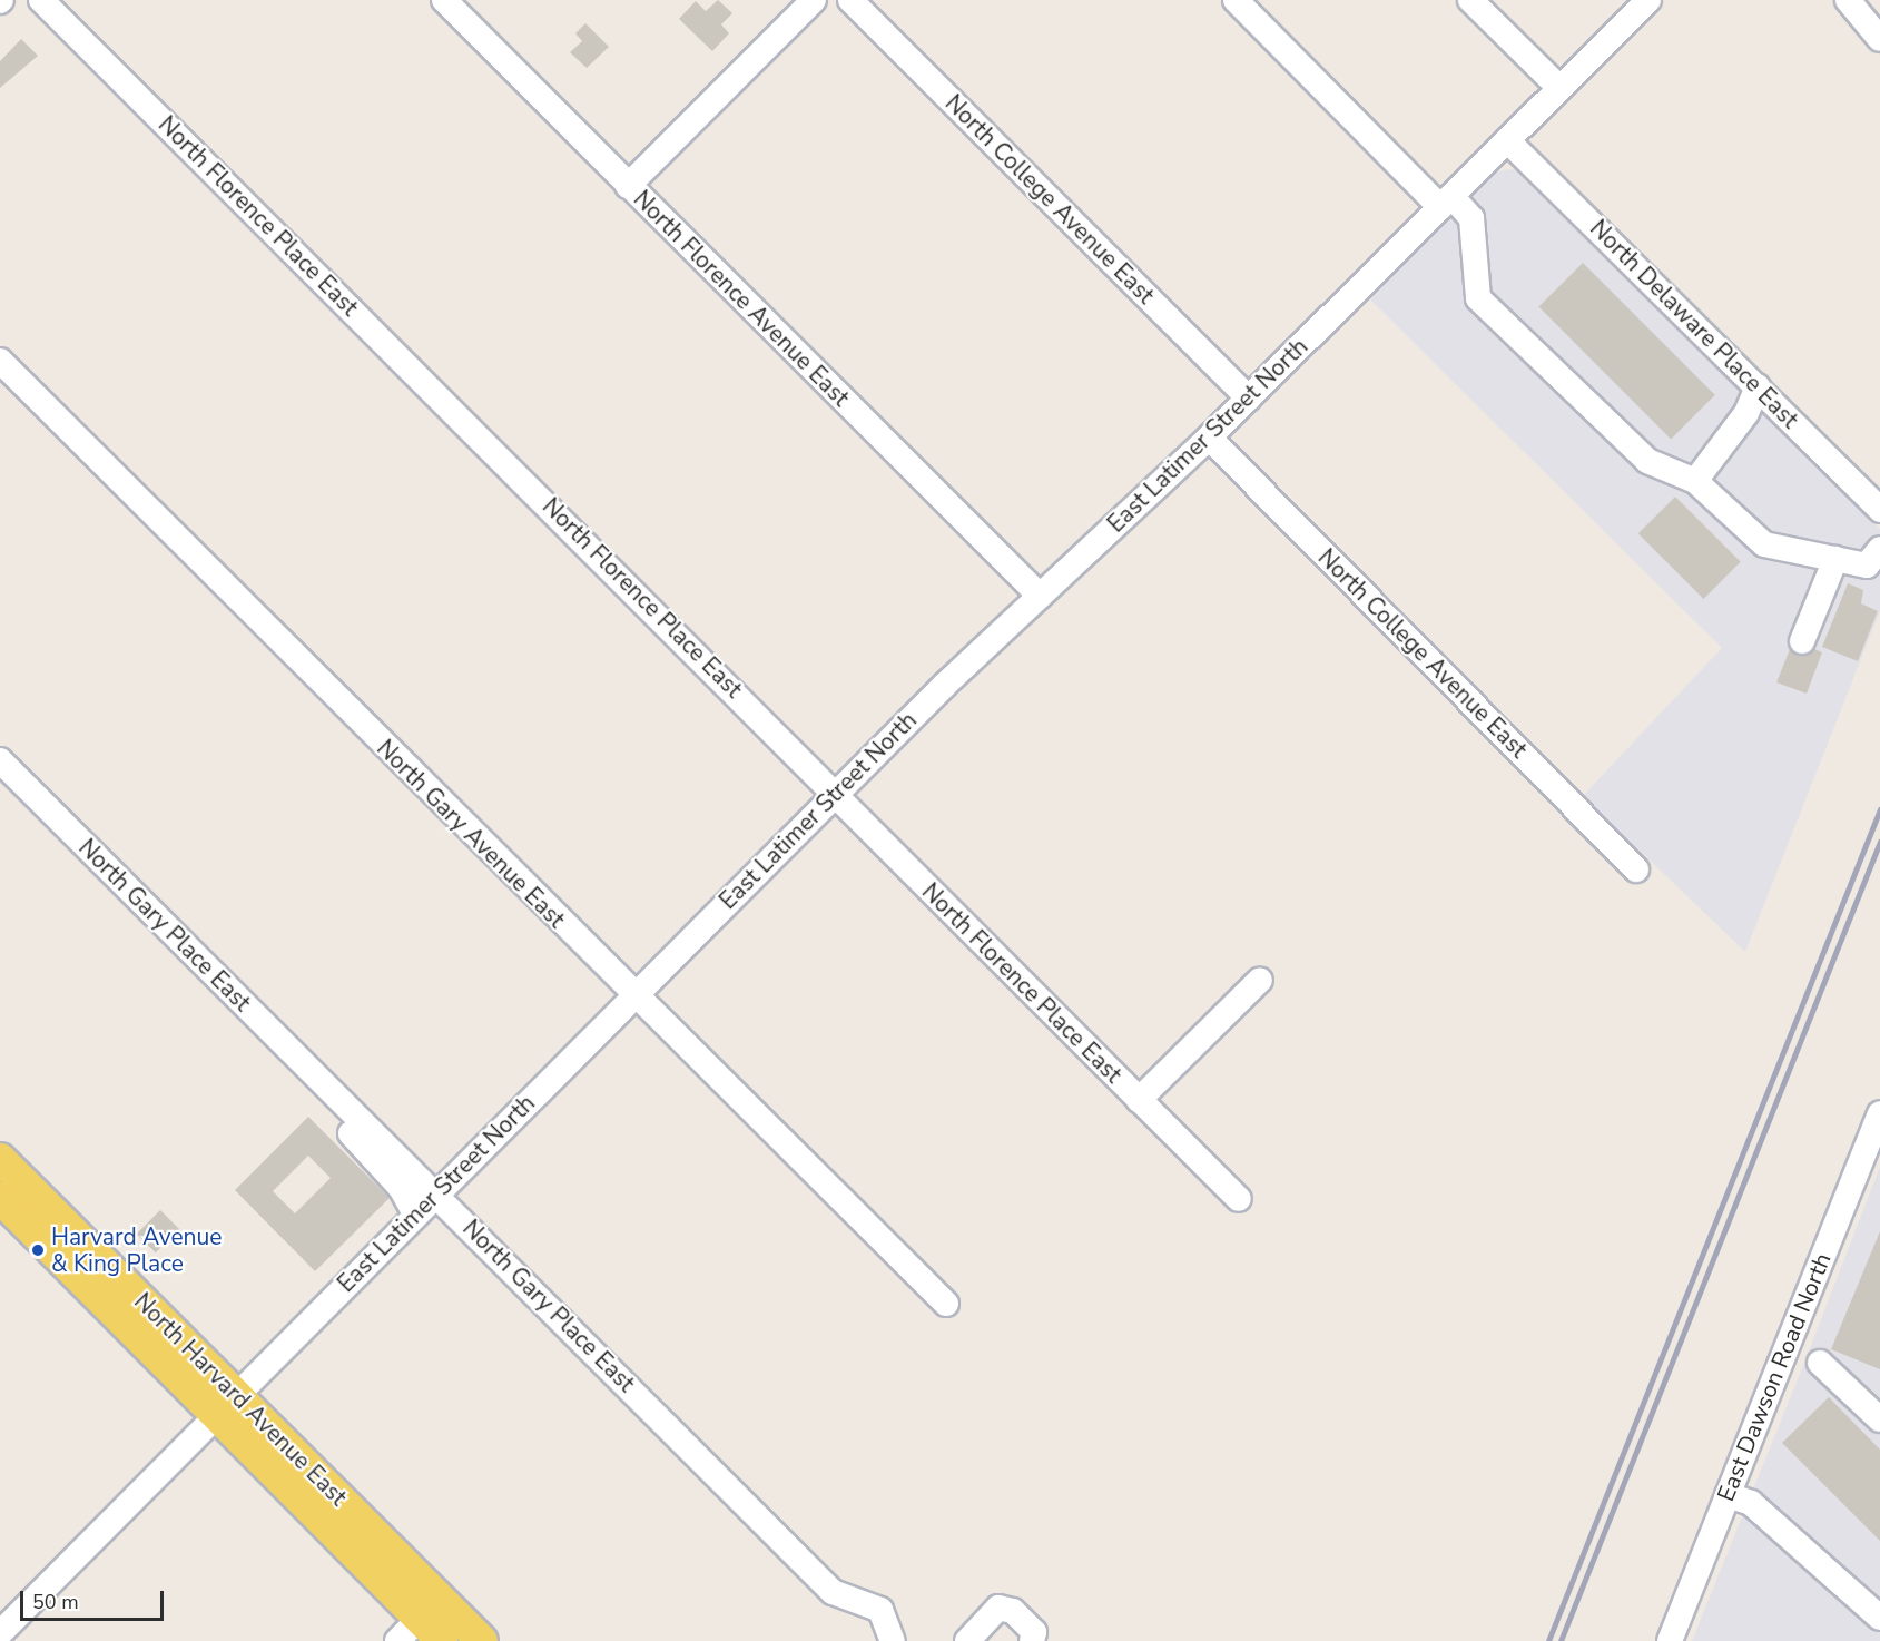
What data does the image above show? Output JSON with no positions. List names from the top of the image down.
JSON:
{
  "streets": {
    "main road": ["North Harvard Avenue East"],
    "street": [
      "North College Avenue East",
      "North Florence Place East",
      "North Florence Avenue East",
      "North Delaware Place East",
      "East Latimer Street North",
      "North Gary Avenue East",
      "North Gary Place East",
      "East Dawson Road North"
    ]
  },
  "crossings": [
    ["North College Avenue East", "East Latimer Street North"],
    ["North Florence Place East", "East Latimer Street North"],
    ["North Florence Avenue East", "East Latimer Street North"],
    ["North Delaware Place East", "East Latimer Street North"],
    ["East Latimer Street North", "North Gary Avenue East"],
    ["East Latimer Street North", "North Gary Place East"],
    ["East Latimer Street North", "North Harvard Avenue East"]
  ],
  "places": ["Harvard Avenue & King Place"],
  "scale_bar": "50 m"
}
